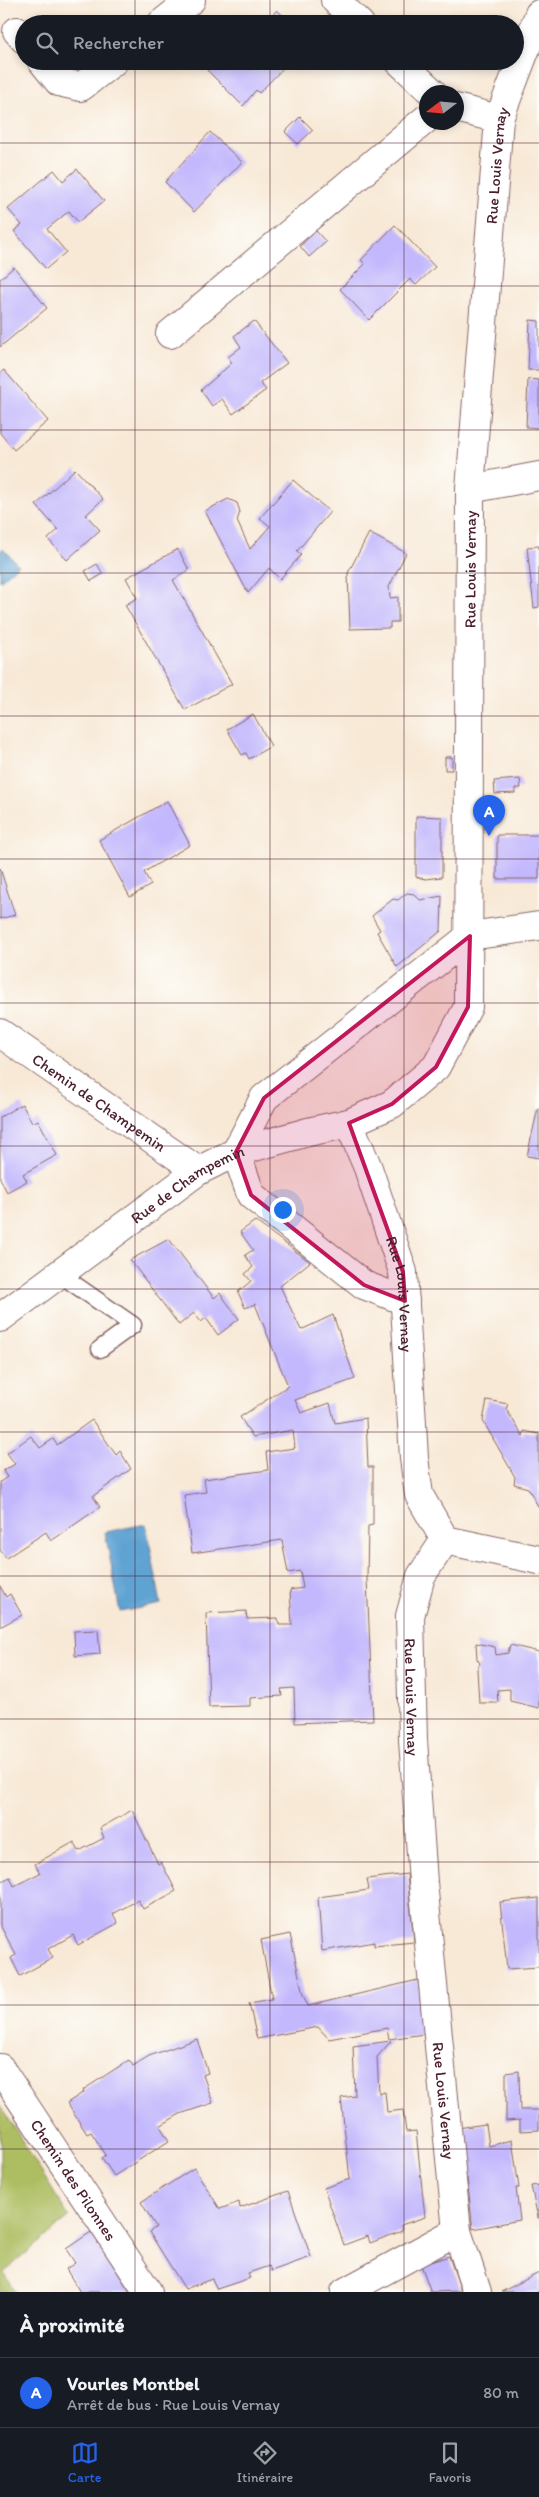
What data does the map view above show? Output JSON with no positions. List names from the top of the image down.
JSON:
{
  "streets": {
    "street": [
      "Rue Louis Vernay",
      "Chemin de Champemin",
      "Rue de Champemin",
      "Chemin des Pilonnes"
    ]
  },
  "crossings": [
    ["Rue Louis Vernay", "Rue de Champemin"],
    ["Chemin de Champemin", "Rue de Champemin"]
  ],
  "north": "left",
  "page": {
    "search": "Rechercher",
    "pins": "A",
    "heading": "À proximité",
    "list": [
      {
        "mark": "A",
        "name": "Vourles Montbel",
        "note": "Arrêt de bus · Rue Louis Vernay",
        "value": "80 m"
      }
    ],
    "nav": ["Carte", "Itinéraire", "Favoris"]
  }
}
